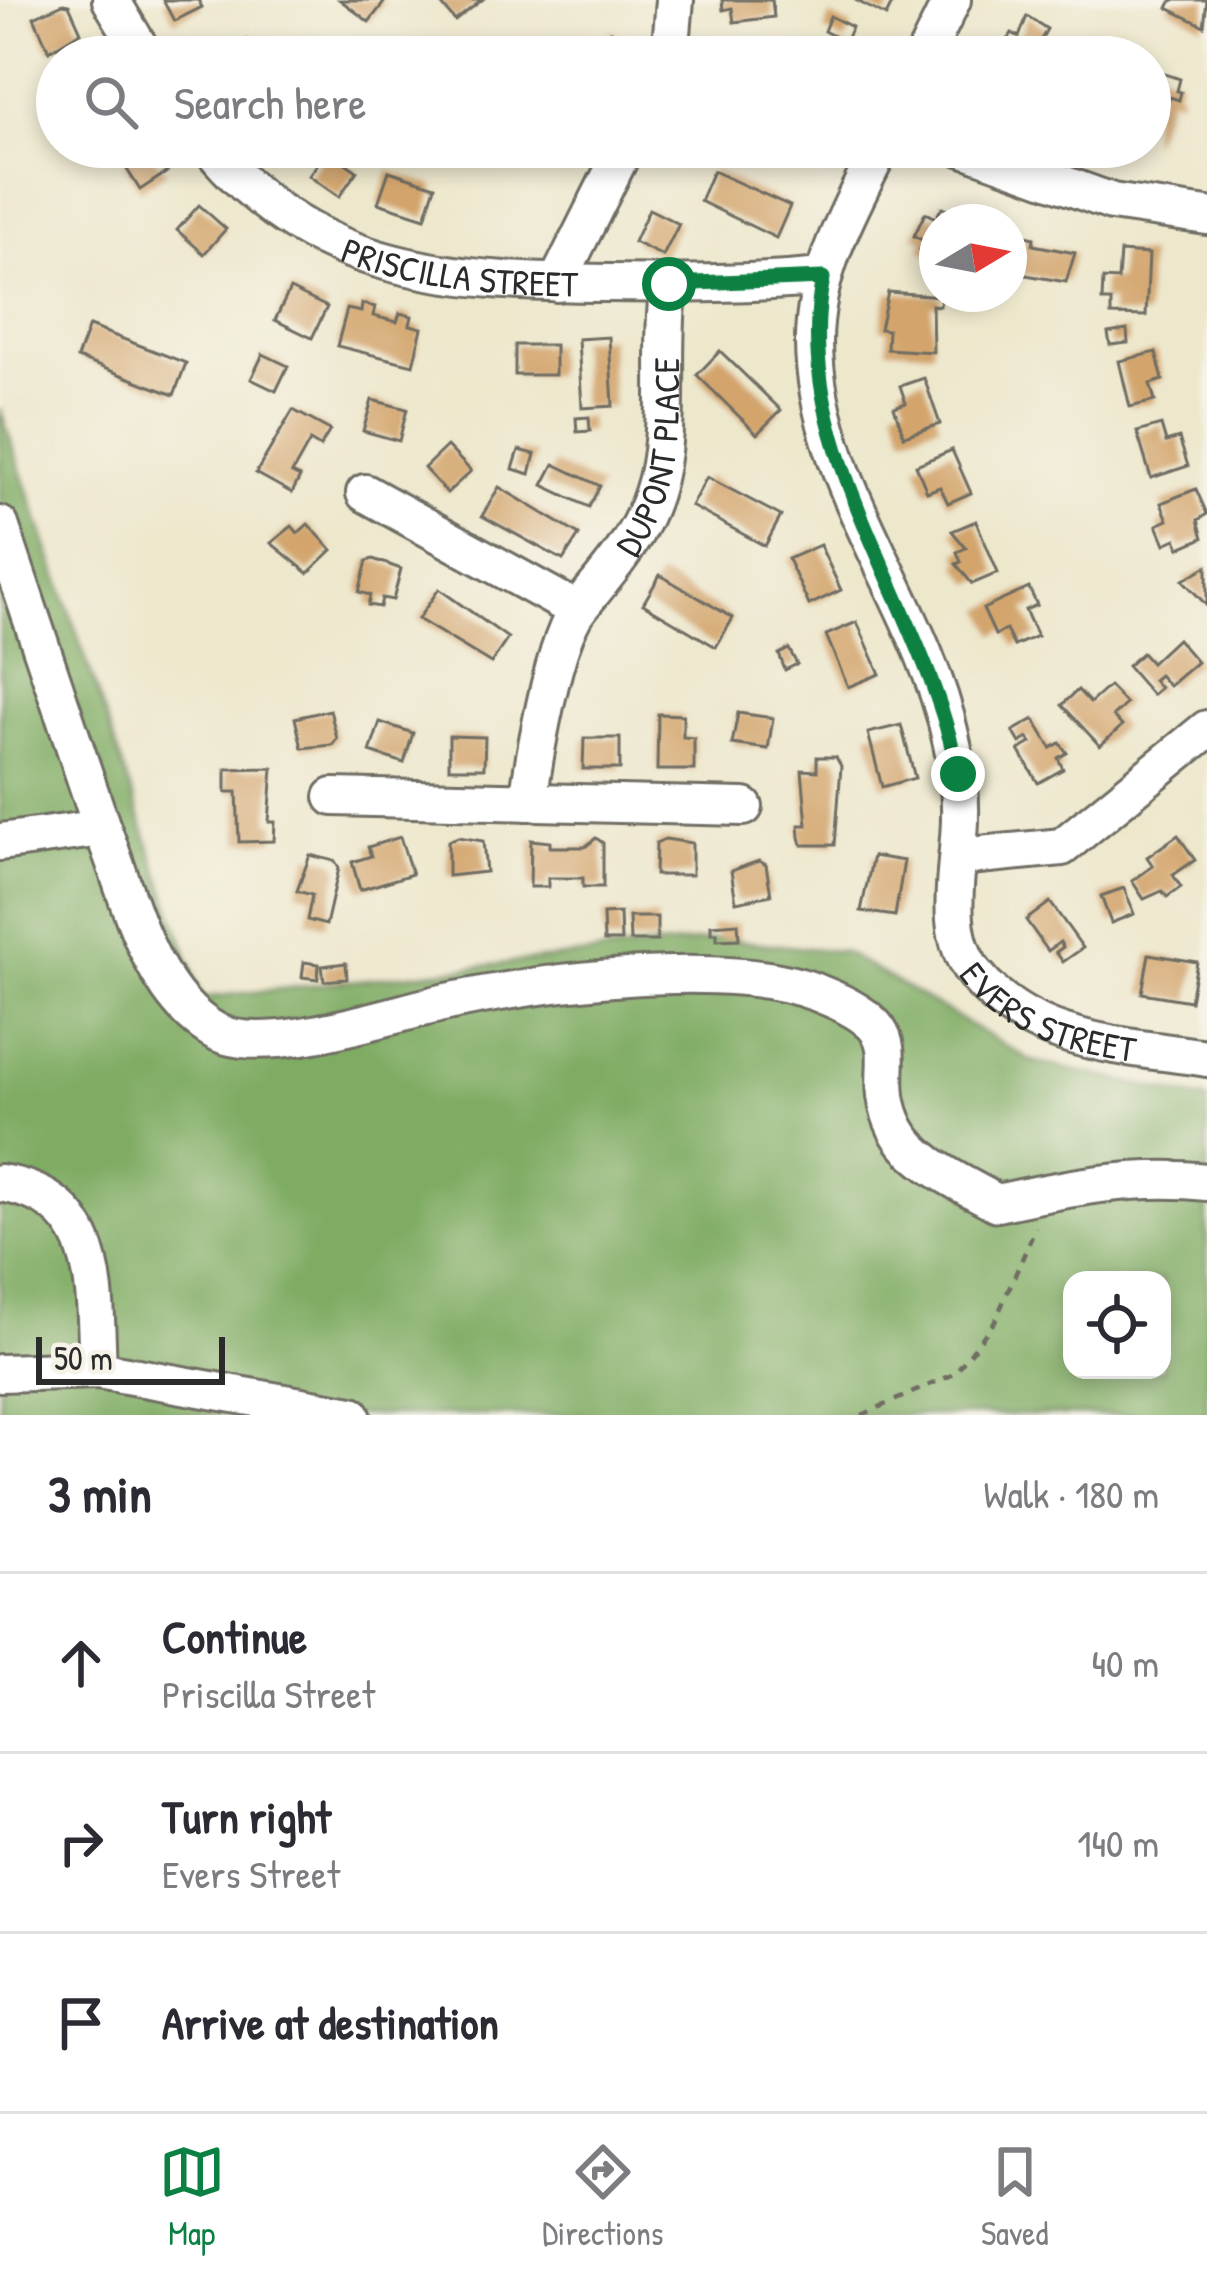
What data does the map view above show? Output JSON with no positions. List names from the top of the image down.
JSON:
{
  "streets": {
    "street": ["PRISCILLA STREET", "DUPONT PLACE", "EVERS STREET"]
  },
  "crossings": [
    ["PRISCILLA STREET", "DUPONT PLACE"],
    ["PRISCILLA STREET", "EVERS STREET"]
  ],
  "scale_bar": "50 m",
  "north": "right",
  "page": {
    "search": "Search here",
    "scale": "50 m",
    "heading": ["3 min", "Walk · 180 m"],
    "list": [
      ["Continue", "Priscilla Street", "40 m"],
      ["Turn right", "Evers Street", "140 m"],
      "Arrive at destination"
    ],
    "nav": ["Map", "Directions", "Saved"]
  }
}
